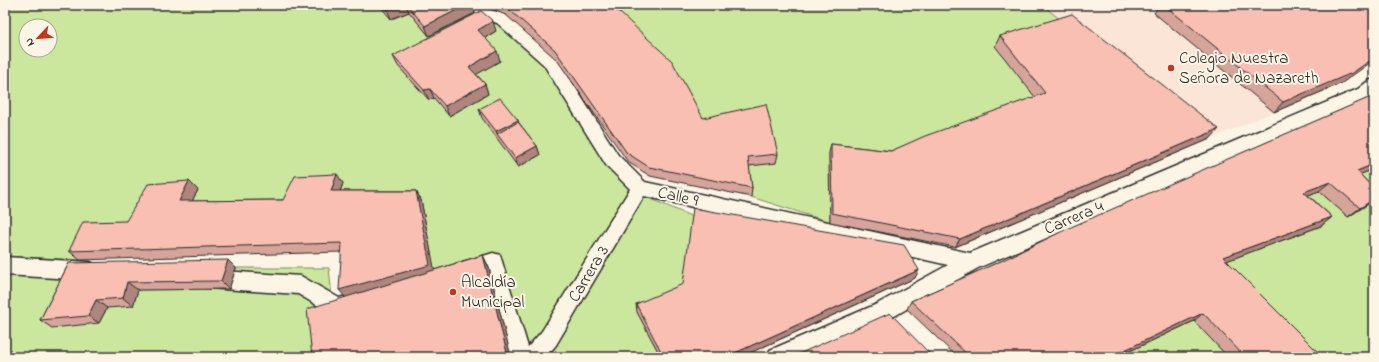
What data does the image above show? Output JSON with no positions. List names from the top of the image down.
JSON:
{
  "streets": {
    "street": ["Calle 9", "Carrera 4", "Carrera 3"]
  },
  "crossings": [
    ["Calle 9", "Carrera 4"],
    ["Calle 9", "Carrera 3"]
  ],
  "places": ["Colegio Nuestra Señora de Nazareth", "Alcaldía Municipal"],
  "north": "bottom left"
}
